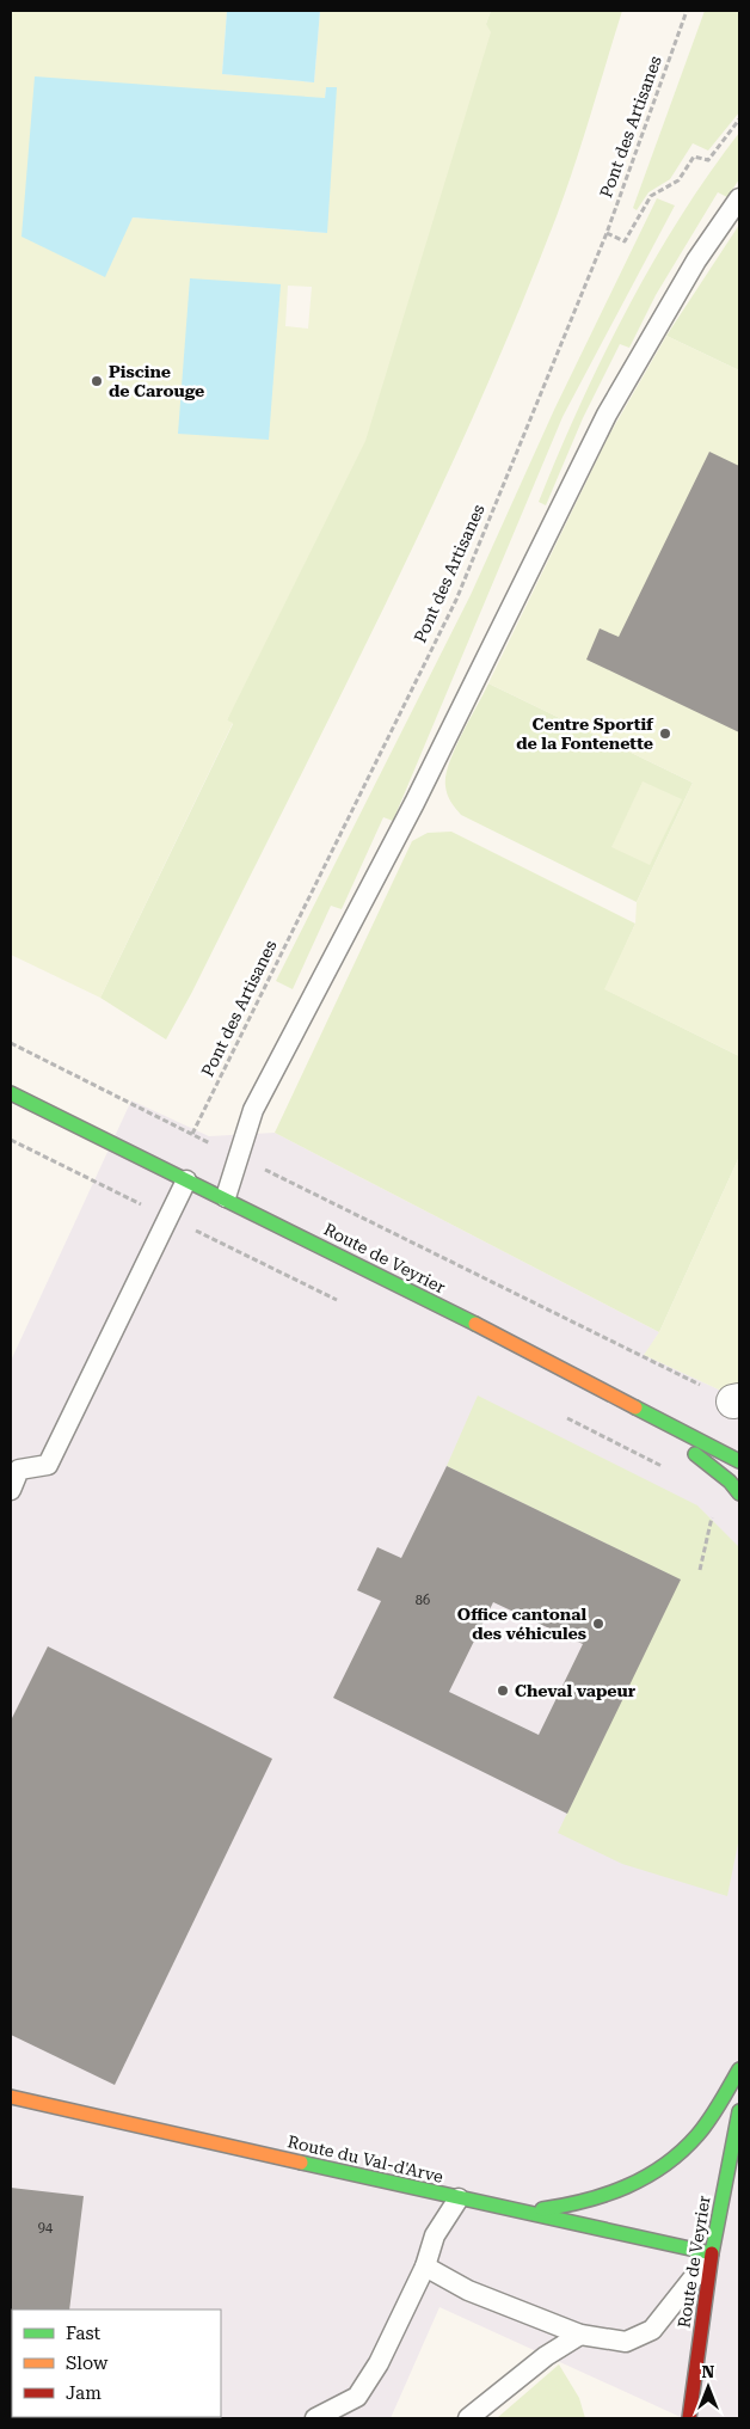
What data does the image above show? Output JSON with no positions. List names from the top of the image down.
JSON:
{
  "streets": {
    "main road": ["Route de Veyrier", "Route du Val-d'Arve"],
    "path": ["Pont des Artisanes"]
  },
  "crossings": [
    ["Route de Veyrier", "Route du Val-d'Arve"]
  ],
  "places": [
    "Piscine de Carouge",
    "Centre Sportif de la Fontenette",
    "Office cantonal des véhicules",
    "Cheval vapeur"
  ],
  "house_numbers": ["86", "94"],
  "legend": ["Fast", "Slow", "Jam"],
  "north": "top"
}
